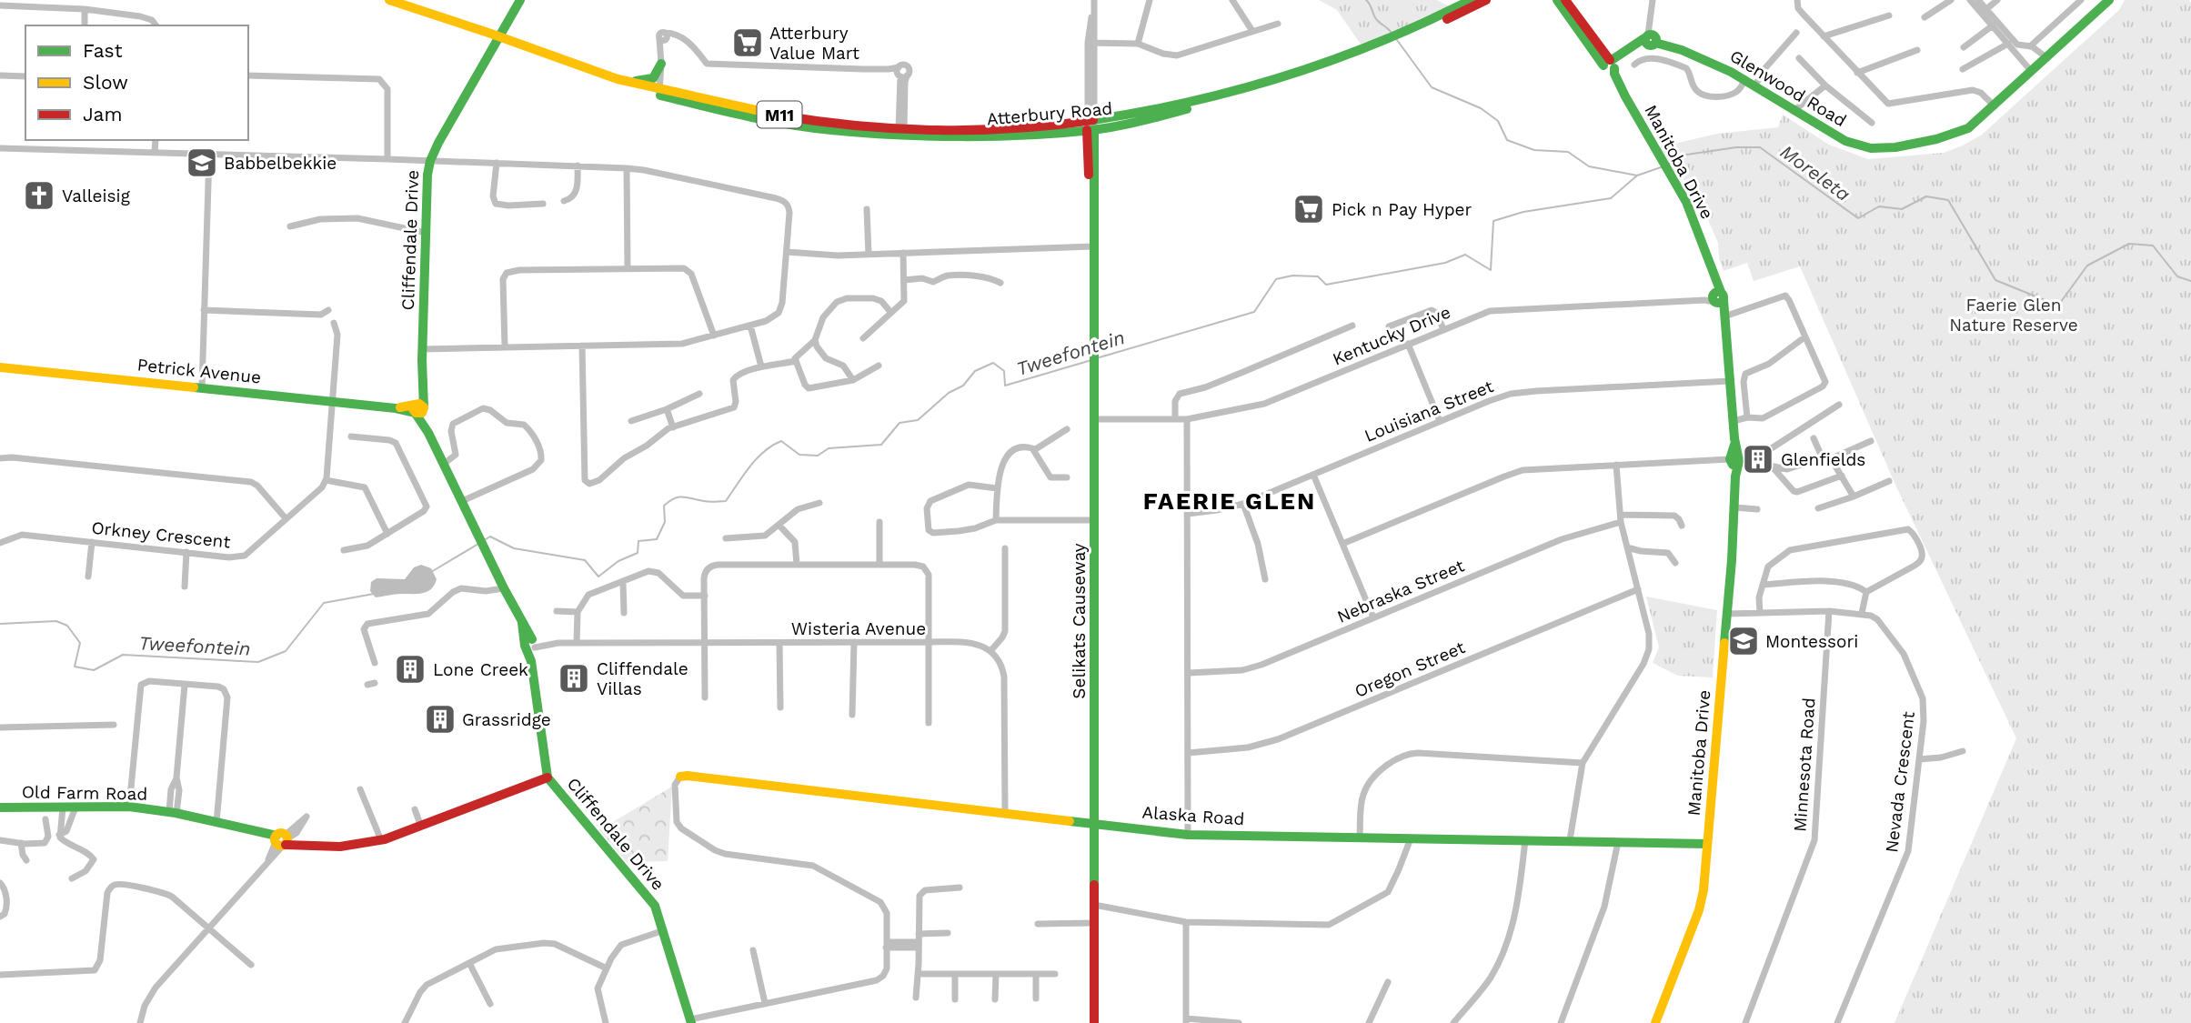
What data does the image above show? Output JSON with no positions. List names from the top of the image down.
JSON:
{
  "streets": {
    "street": [
      "Glenwood Road",
      "Atterbury Road",
      "M11",
      "Manitoba Drive",
      "Cliffendale Drive",
      "Kentucky Drive",
      "Petrick Avenue",
      "Louisiana Street",
      "Orkney Crescent",
      "Nebraska Street",
      "Selikats Causeway",
      "Wisteria Avenue",
      "Oregon Street",
      "Minnesota Road",
      "Nevada Crescent",
      "Old Farm Road",
      "Alaska Road"
    ]
  },
  "crossings": [
    ["Atterbury Road", "Cliffendale Drive"],
    ["Atterbury Road", "Selikats Causeway"],
    ["Manitoba Drive", "Kentucky Drive"],
    ["Manitoba Drive", "Louisiana Street"],
    ["Manitoba Drive", "Alaska Road"],
    ["Cliffendale Drive", "Petrick Avenue"],
    ["Cliffendale Drive", "Wisteria Avenue"],
    ["Cliffendale Drive", "Old Farm Road"],
    ["Kentucky Drive", "Selikats Causeway"],
    ["Selikats Causeway", "Alaska Road"]
  ],
  "districts": ["FAERIE GLEN"],
  "water": ["Moreleta", "Tweefontein"],
  "parks": ["Faerie Glen Nature Reserve"],
  "places": {
    "supermarket": ["Atterbury Value Mart", "Pick n Pay Hyper"],
    "school or university": ["Babbelbekkie", "Montessori"],
    "church": ["Valleisig"],
    "building": [
      "Glenfields",
      "Lone Creek",
      "Cliffendale Villas",
      "Grassridge"
    ]
  },
  "legend": ["Fast", "Slow", "Jam"]
}
